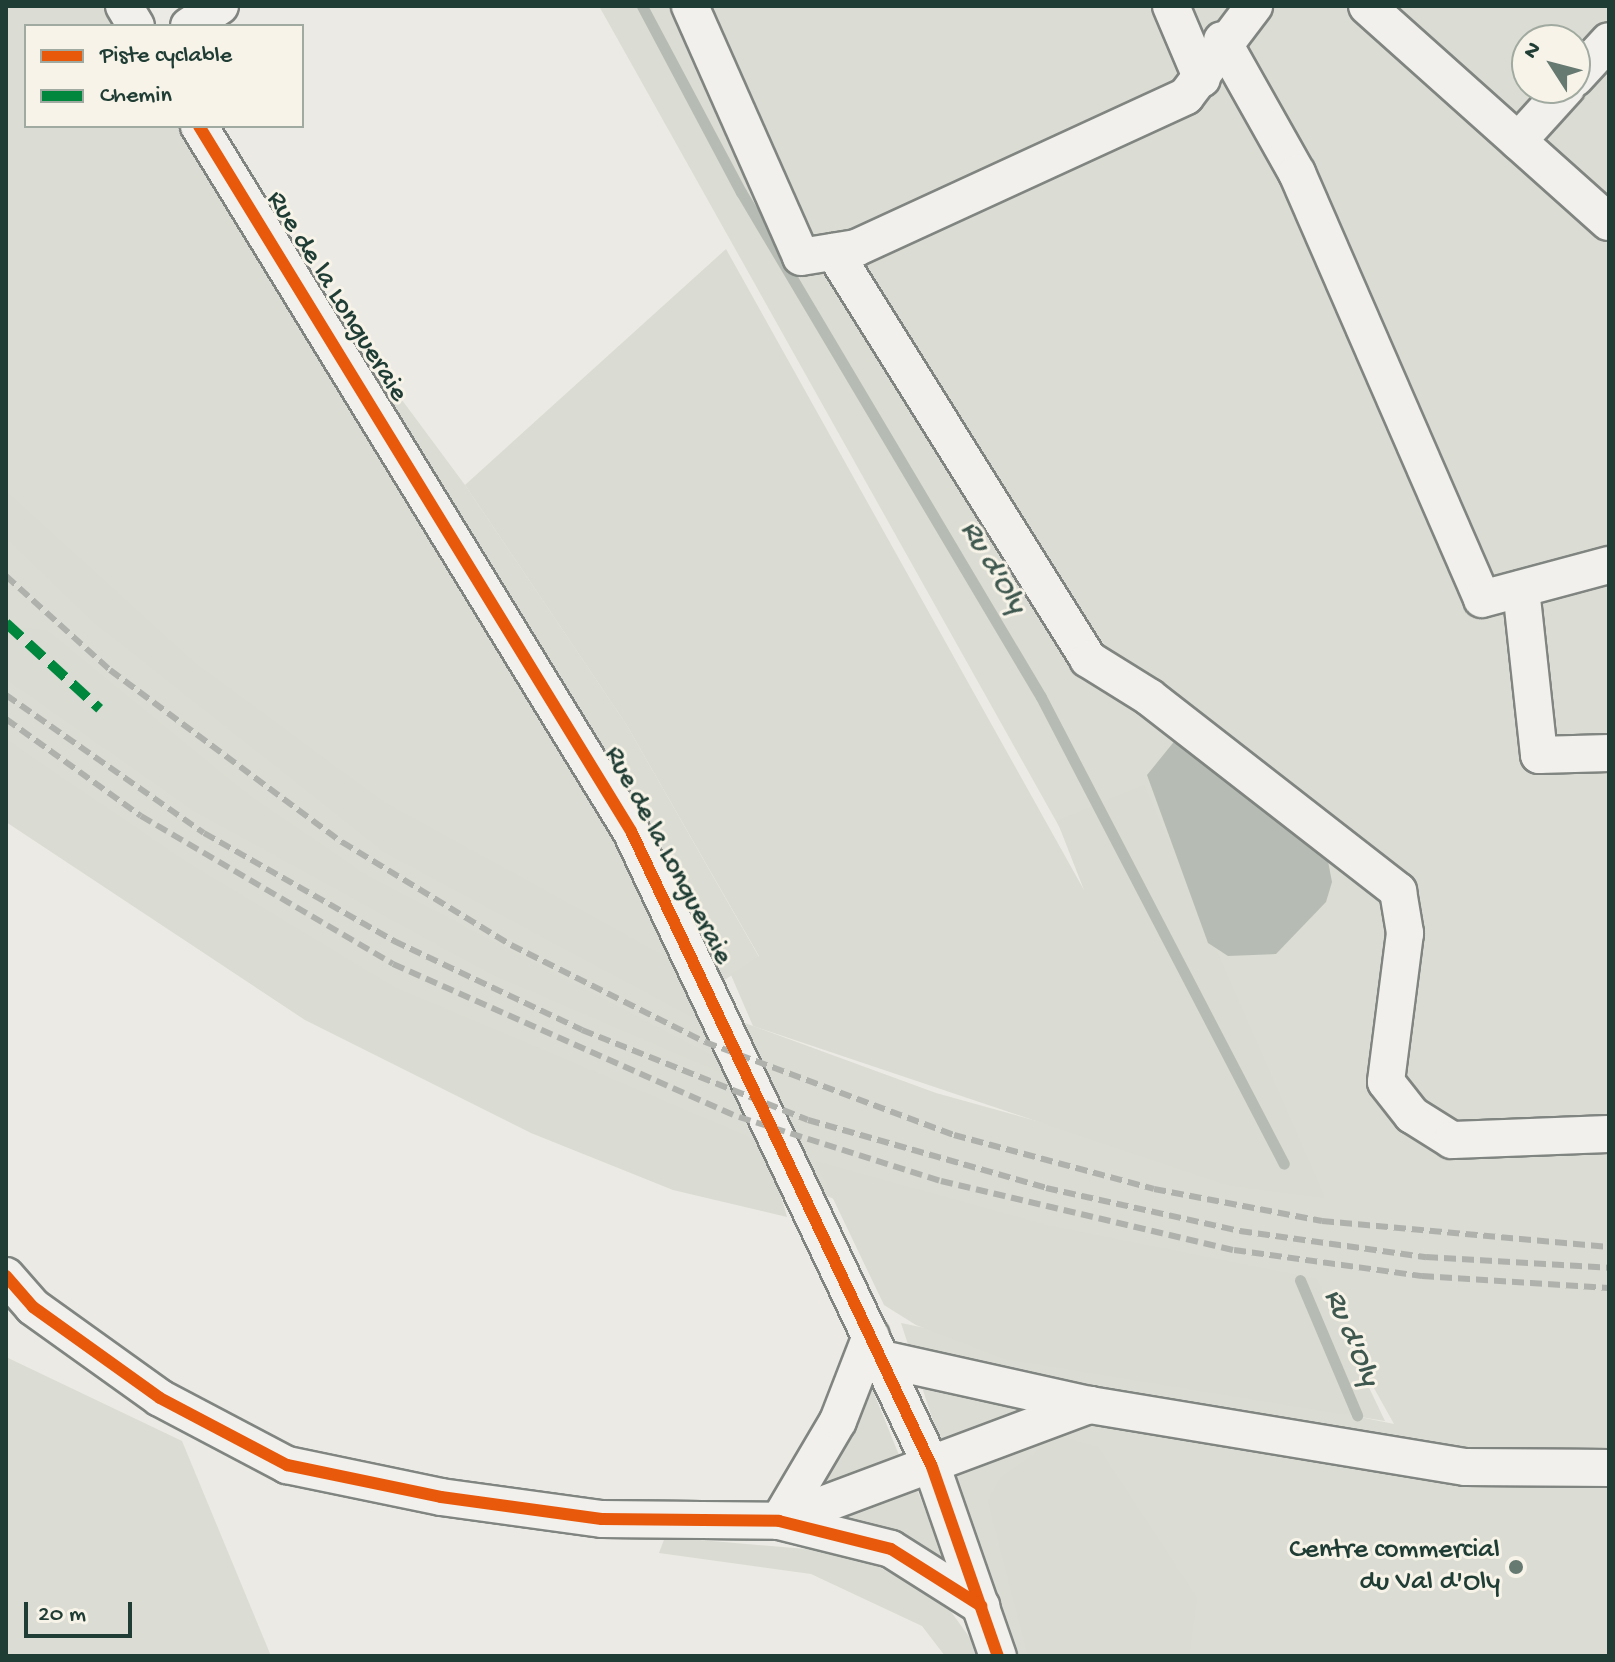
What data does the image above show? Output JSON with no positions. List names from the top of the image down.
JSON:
{
  "streets": {
    "street": ["Rue de la Longueraie"]
  },
  "water": ["Ru d'Oly"],
  "places": ["Centre commercial du Val d'Oly"],
  "legend": ["Piste cyclable", "Chemin"],
  "scale_bar": "20 m",
  "north": "top left"
}
